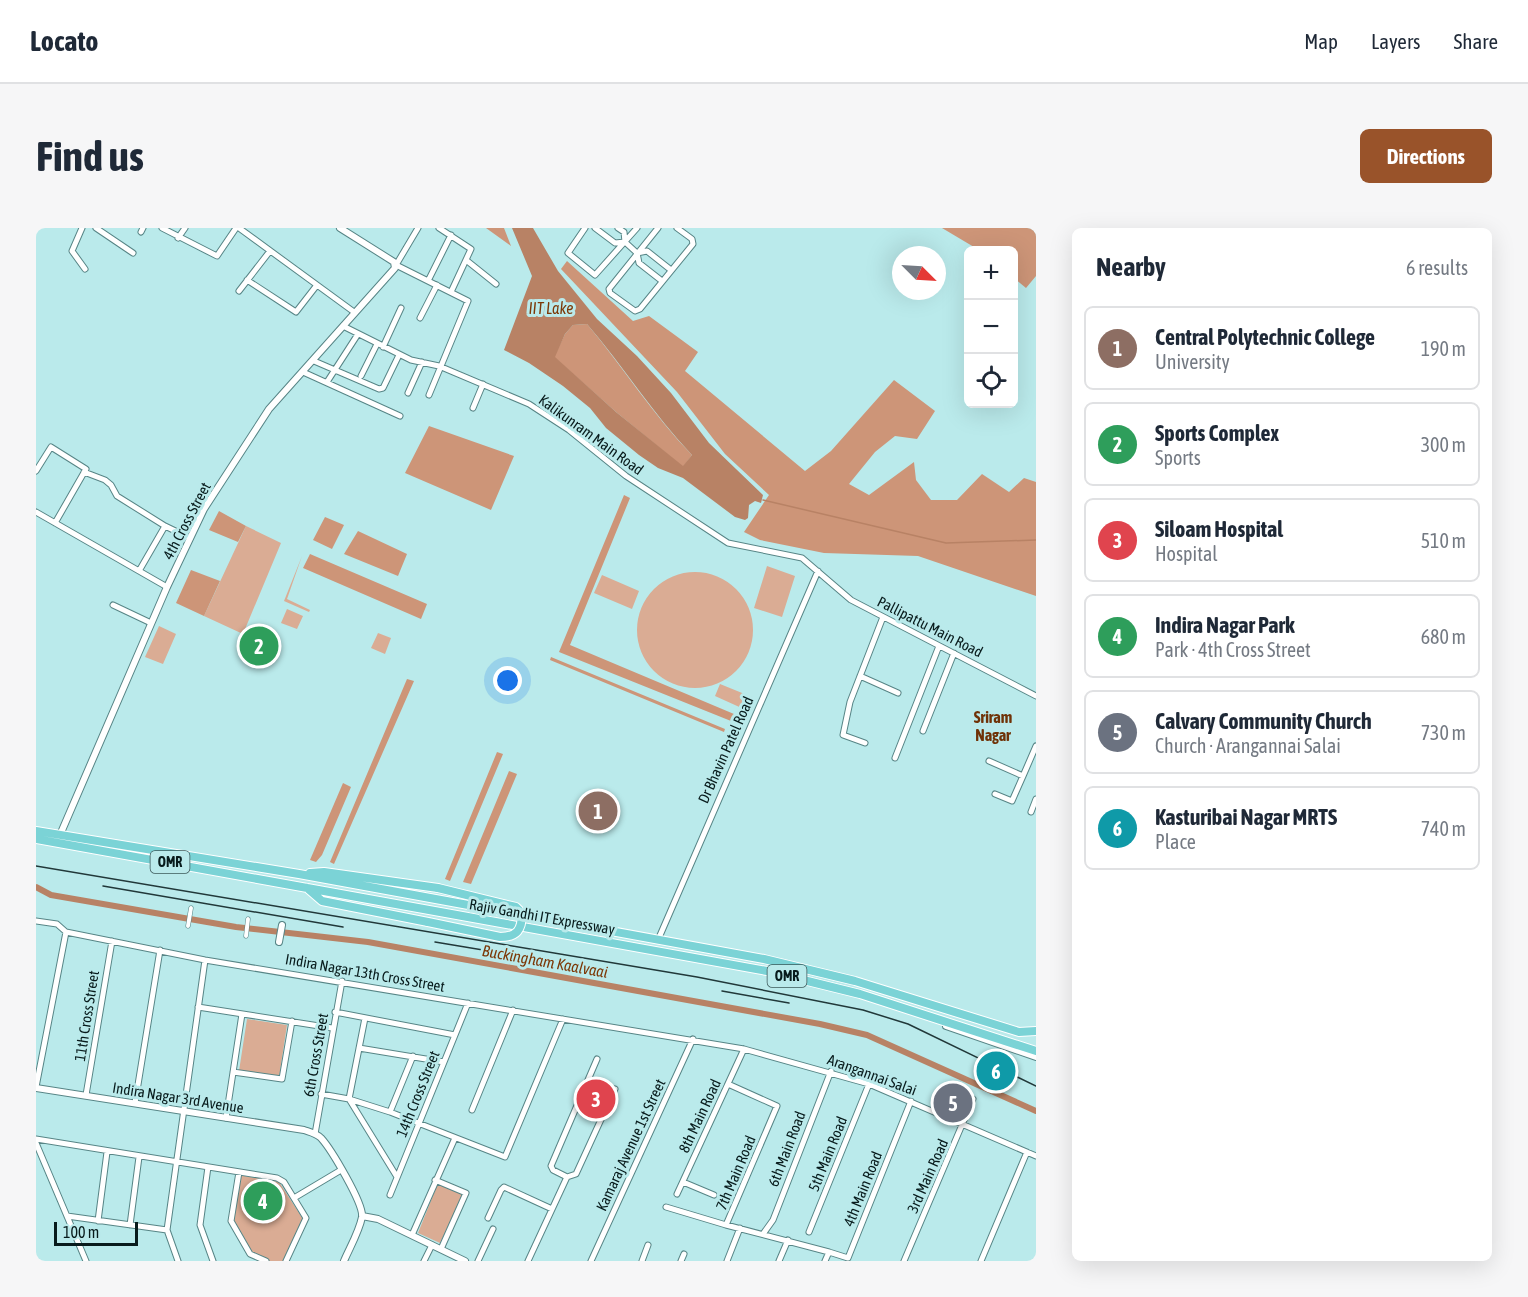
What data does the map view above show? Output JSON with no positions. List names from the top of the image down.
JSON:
{
  "streets": {
    "main road": ["OMR", "Rajiv Gandhi IT Expressway"],
    "street": [
      "Kalikunram Main Road",
      "4th Cross Street",
      "Pallipattu Main Road",
      "Dr Bhavin Patel Road",
      "Indira Nagar 13th Cross Street",
      "11th Cross Street",
      "6th Cross Street",
      "Arangannai Salai",
      "14th Cross Street",
      "Indira Nagar 3rd Avenue",
      "8th Main Road",
      "Kamaraj Avenue 1st Street",
      "6th Main Road",
      "5th Main Road",
      "7th Main Road",
      "3rd Main Road",
      "4th Main Road"
    ]
  },
  "crossings": [
    ["Kalikunram Main Road", "4th Cross Street"],
    ["Kalikunram Main Road", "Pallipattu Main Road"],
    ["Kalikunram Main Road", "Dr Bhavin Patel Road"],
    ["4th Cross Street", "Rajiv Gandhi IT Expressway"],
    ["Pallipattu Main Road", "Dr Bhavin Patel Road"],
    ["Dr Bhavin Patel Road", "Rajiv Gandhi IT Expressway"],
    ["Indira Nagar 13th Cross Street", "11th Cross Street"],
    ["Indira Nagar 13th Cross Street", "6th Cross Street"],
    ["Indira Nagar 13th Cross Street", "Arangannai Salai"],
    ["Indira Nagar 13th Cross Street", "14th Cross Street"],
    ["Indira Nagar 13th Cross Street", "Kamaraj Avenue 1st Street"],
    ["11th Cross Street", "Indira Nagar 3rd Avenue"],
    ["6th Cross Street", "Indira Nagar 3rd Avenue"],
    ["Arangannai Salai", "8th Main Road"],
    ["Arangannai Salai", "Kamaraj Avenue 1st Street"],
    ["Arangannai Salai", "6th Main Road"],
    ["Arangannai Salai", "5th Main Road"],
    ["Arangannai Salai", "3rd Main Road"],
    ["Arangannai Salai", "4th Main Road"],
    ["8th Main Road", "7th Main Road"]
  ],
  "districts": ["Sriram Nagar"],
  "water": ["IIT Lake", "Buckingham Kaalvaai"],
  "scale_bar": "100 m",
  "north": "bottom right",
  "page": {
    "header": "Locato",
    "nav": ["Map", "Layers", "Share"],
    "buttons": "Directions",
    "title": "Find us",
    "heading": ["Nearby", "6 results"],
    "map_buttons": ["+", "−"],
    "list": [
      {
        "mark": "1",
        "name": "Central Polytechnic College",
        "note": "University",
        "value": "190 m"
      },
      {
        "mark": "2",
        "name": "Sports Complex",
        "note": "Sports",
        "value": "300 m"
      },
      {
        "mark": "3",
        "name": "Siloam Hospital",
        "note": "Hospital",
        "value": "510 m"
      },
      {
        "mark": "4",
        "name": "Indira Nagar Park",
        "note": "Park · 4th Cross Street",
        "value": "680 m"
      },
      {
        "mark": "5",
        "name": "Calvary Community Church",
        "note": "Church · Arangannai Salai",
        "value": "730 m"
      },
      {
        "mark": "6",
        "name": "Kasturibai Nagar MRTS",
        "note": "Place",
        "value": "740 m"
      }
    ],
    "pins": [
      "2",
      "1",
      "6",
      "3",
      "5",
      "4"
    ],
    "scale": "100 m"
  }
}
